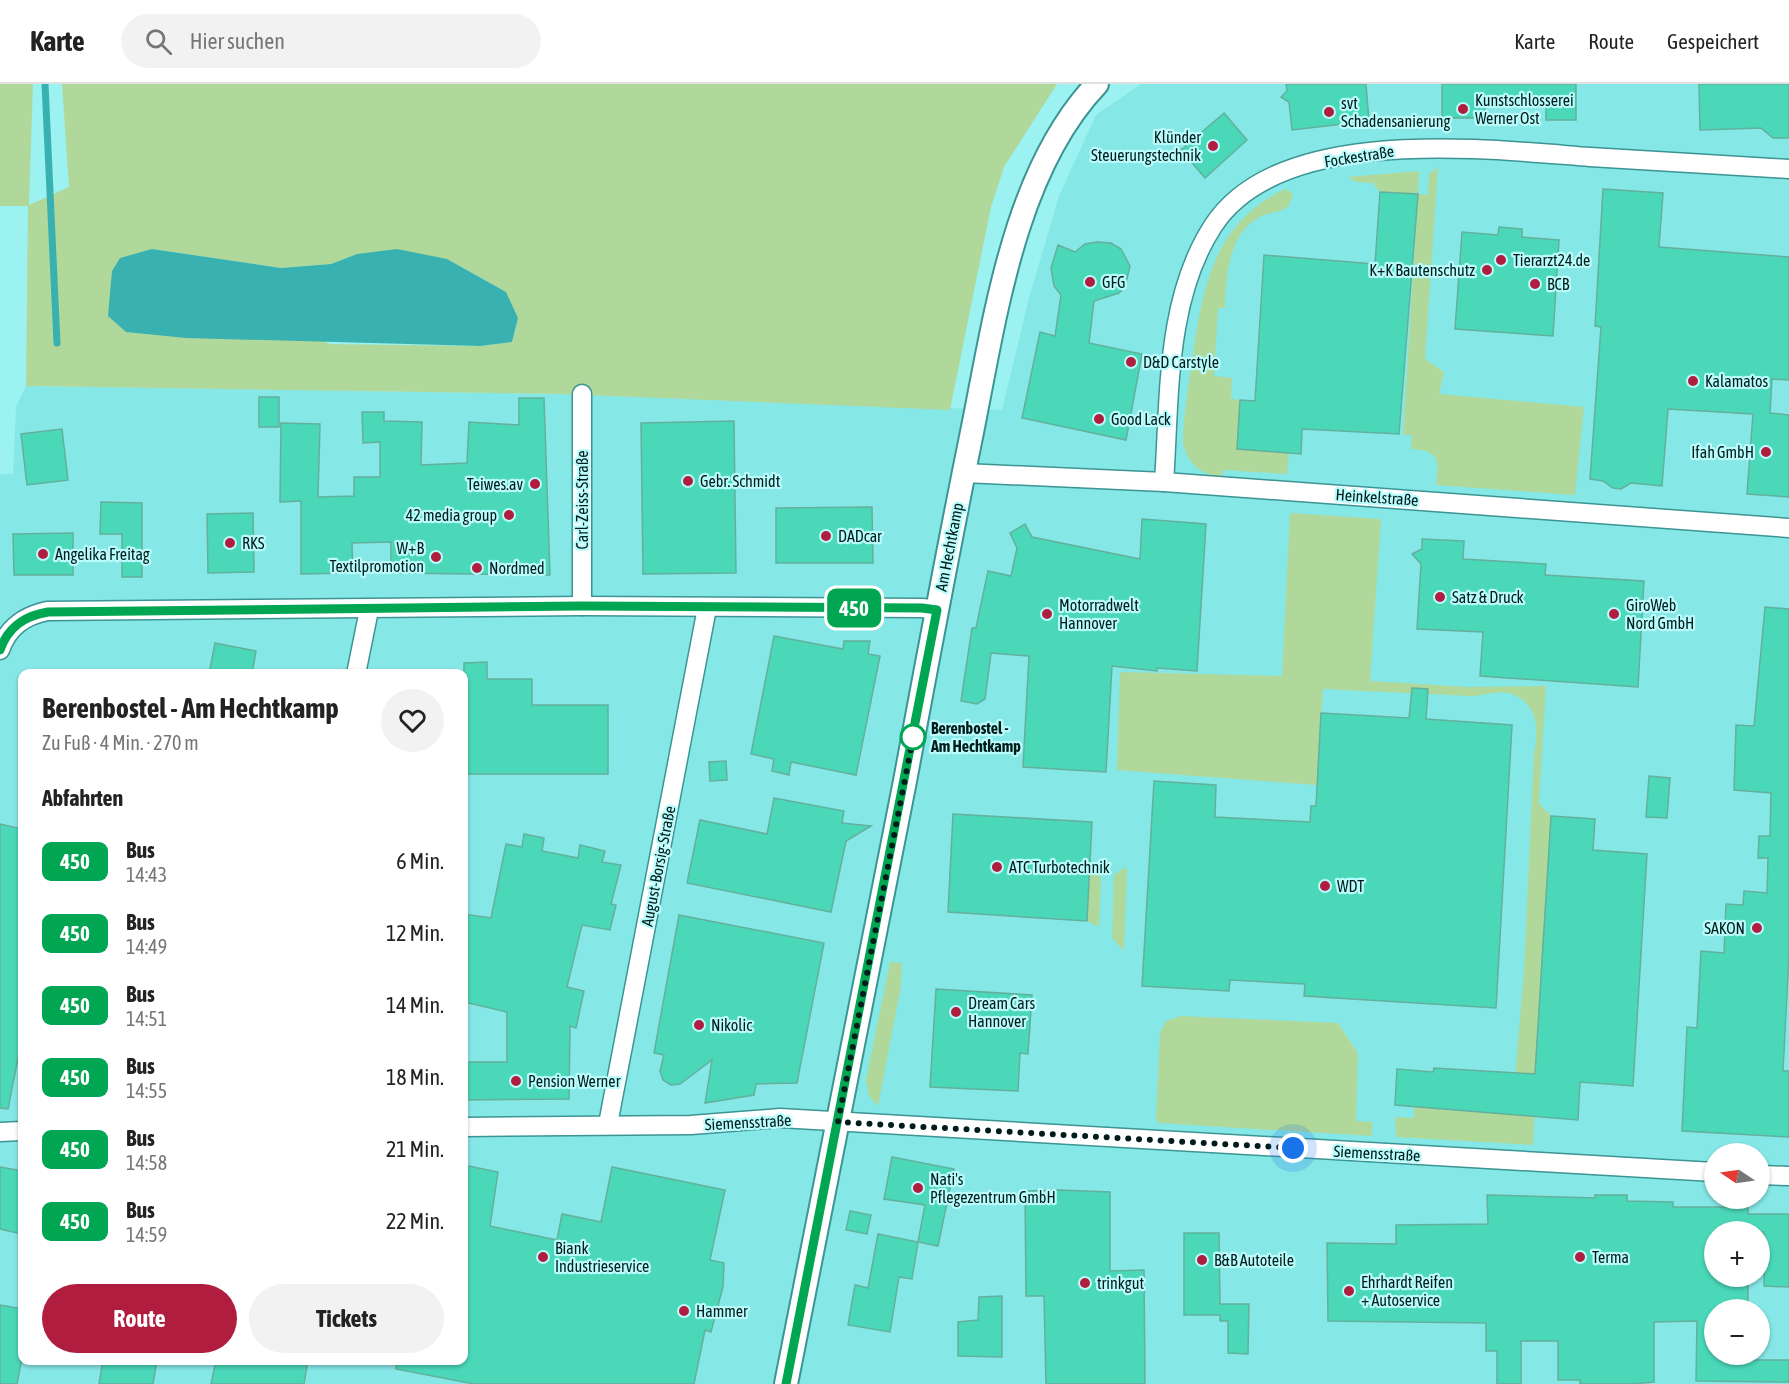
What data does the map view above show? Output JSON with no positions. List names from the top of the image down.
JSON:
{
  "streets": {
    "street": [
      "Fockestraße",
      "Heinkelstraße",
      "Carl-Zeiss-Straße",
      "Am Hechtkamp",
      "August-Borsig-Straße",
      "Siemensstraße"
    ]
  },
  "crossings": [
    ["Fockestraße", "Heinkelstraße"],
    ["Heinkelstraße", "Am Hechtkamp"],
    ["Am Hechtkamp", "Siemensstraße"],
    ["August-Borsig-Straße", "Siemensstraße"]
  ],
  "places": [
    "Kunstschlosserei Werner Ost",
    "svt Schadensanierung",
    "Klünder Steuerungstechnik",
    "Tierarzt24.de",
    "K+K Bautenschutz",
    "GFG",
    "BCB",
    "D&D Carstyle",
    "Kalamatos",
    "Good Lack",
    "Ifah GmbH",
    "Gebr. Schmidt",
    "Teiwes.av",
    "42 media group",
    "DADcar",
    "RKS",
    "Angelika Freitag",
    "W+B Textilpromotion",
    "Nordmed",
    "Satz & Druck",
    "Motorradwelt Hannover",
    "GiroWeb Nord GmbH",
    "Berenbostel - Am Hechtkamp",
    "ATC Turbotechnik",
    "WDT",
    "SAKON",
    "Dream Cars Hannover",
    "Nikolic",
    "Pension Werner",
    "Nati's Pflegezentrum GmbH",
    "Biank Industrieservice",
    "Terma",
    "B&B Autoteile",
    "trinkgut",
    "Ehrhardt Reifen + Autoservice",
    "Hammer"
  ],
  "lines": ["bus line 450"],
  "north": "left",
  "page": {
    "header": "Karte",
    "search": "Hier suchen",
    "nav": ["Karte", "Route", "Gespeichert"],
    "on_map": "450",
    "heading": [
      ["Berenbostel - Am Hechtkamp", "Zu Fuß · 4 Min. · 270 m"],
      "Abfahrten"
    ],
    "list": [
      {
        "mark": "450",
        "name": "Bus",
        "note": "14:43",
        "value": "6 Min."
      },
      {
        "mark": "450",
        "name": "Bus",
        "note": "14:49",
        "value": "12 Min."
      },
      {
        "mark": "450",
        "name": "Bus",
        "note": "14:51",
        "value": "14 Min."
      },
      {
        "mark": "450",
        "name": "Bus",
        "note": "14:55",
        "value": "18 Min."
      },
      {
        "mark": "450",
        "name": "Bus",
        "note": "14:58",
        "value": "21 Min."
      },
      {
        "mark": "450",
        "name": "Bus",
        "note": "14:59",
        "value": "22 Min."
      }
    ],
    "map_buttons": ["+", "−"],
    "buttons": ["Route", "Tickets"]
  }
}
